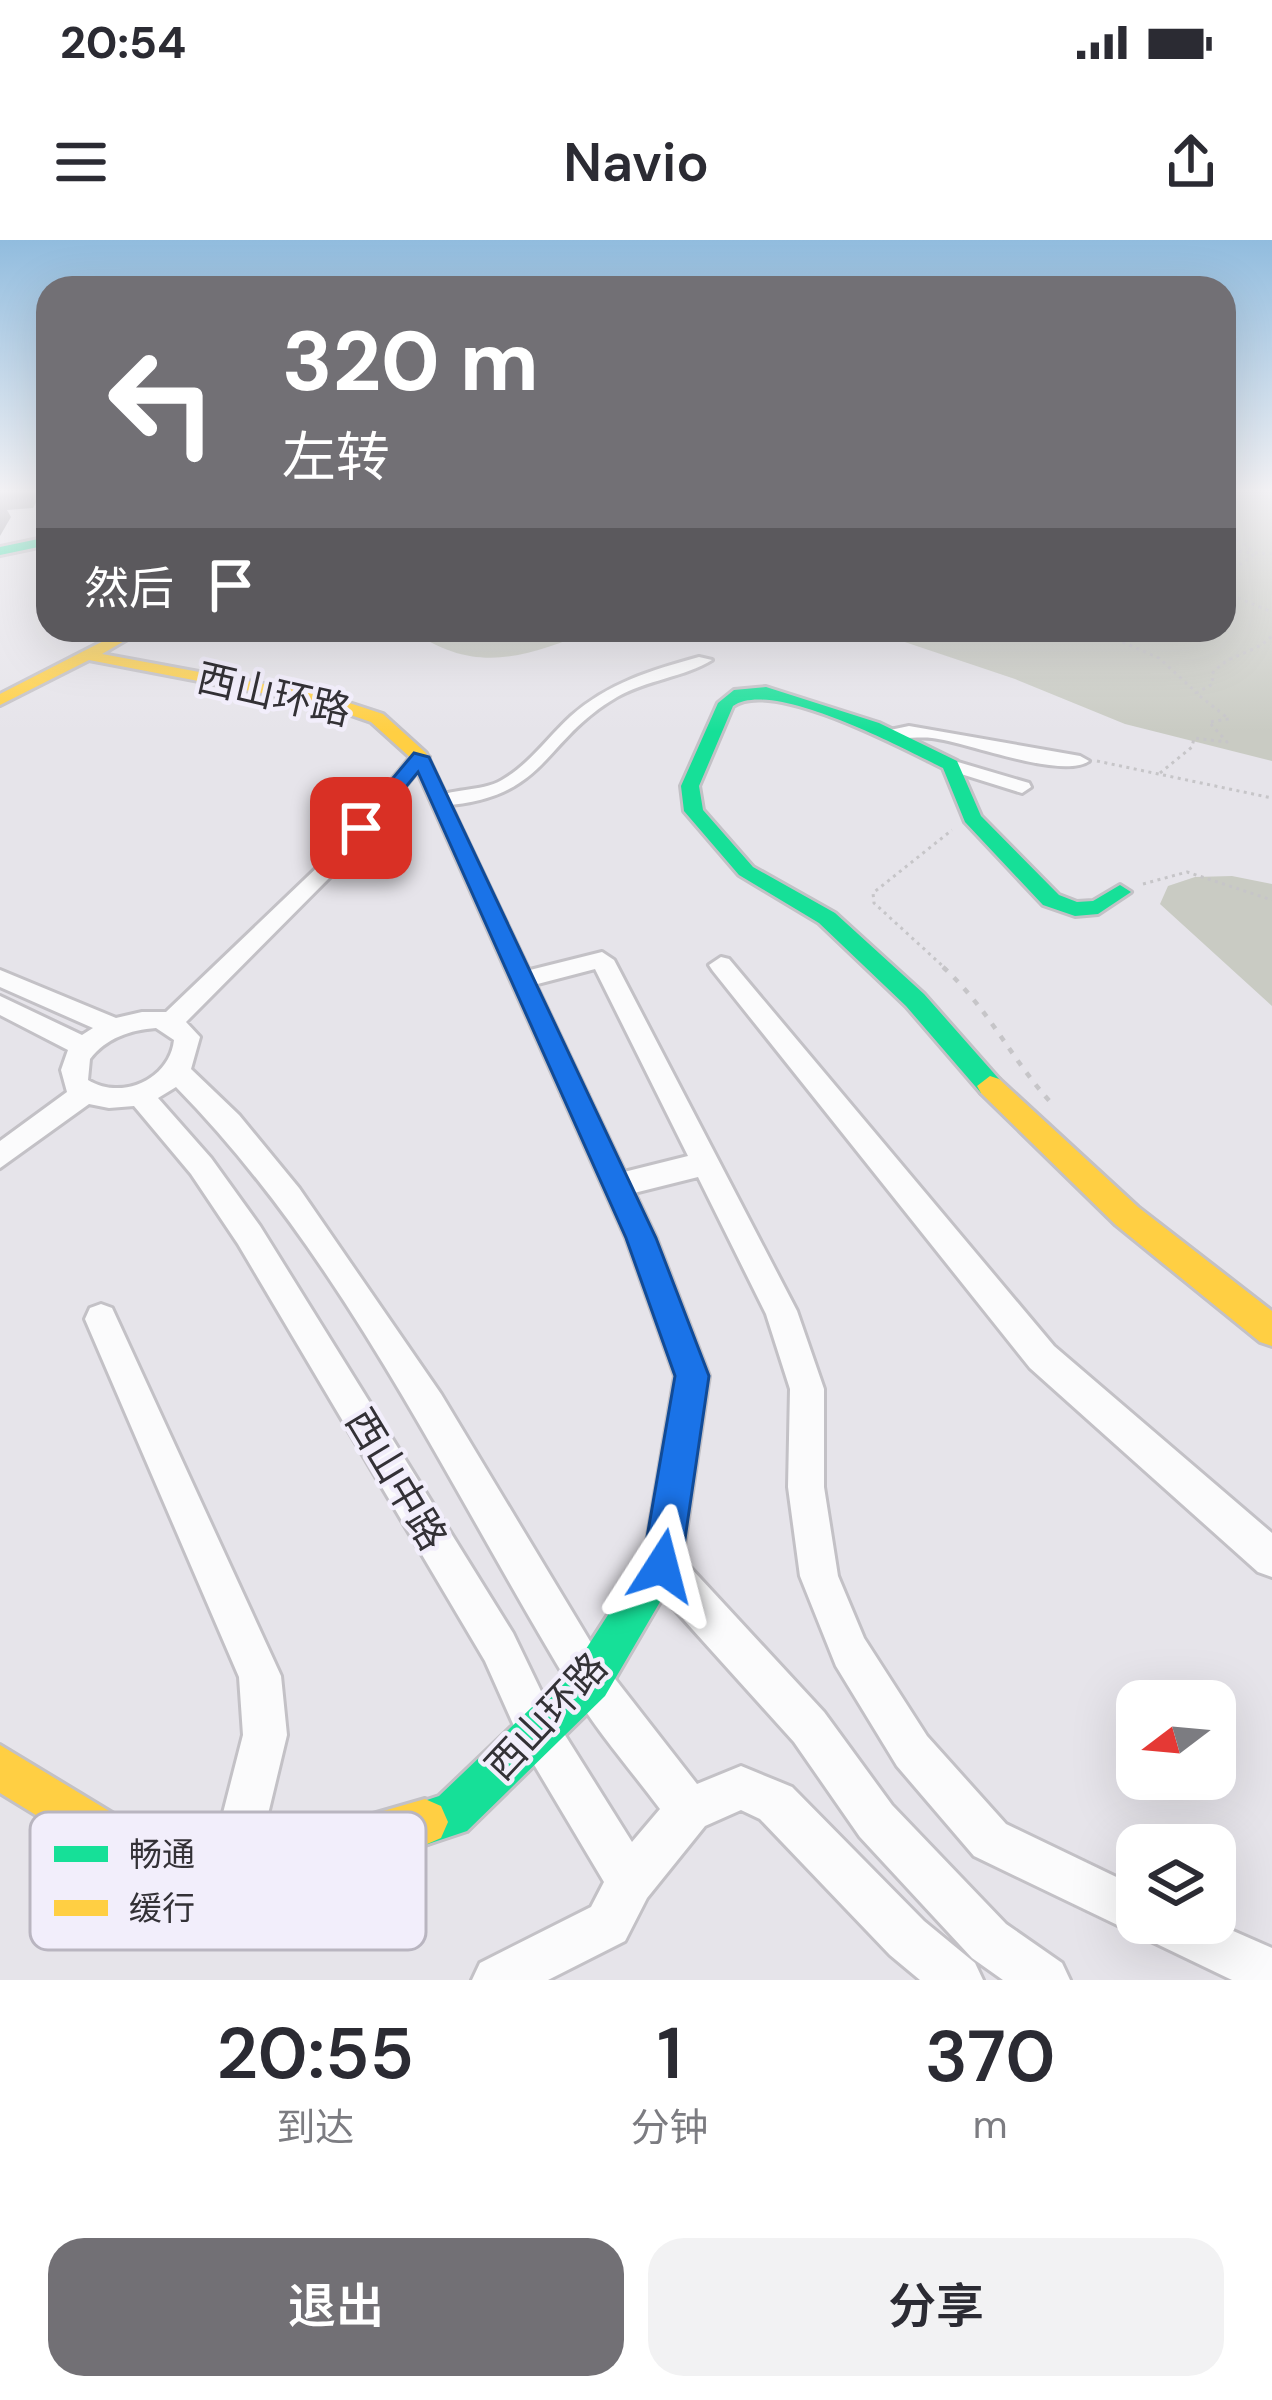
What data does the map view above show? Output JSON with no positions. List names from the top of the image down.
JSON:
{
  "streets": {
    "street": ["西山环路", "西山中路"]
  },
  "crossings": [
    ["西山环路", "西山中路"]
  ],
  "legend": ["畅通", "缓行"],
  "north": "left",
  "page": {
    "status": "20:54",
    "header": "Navio",
    "turn": ["320 m", "左转"],
    "then": "然后",
    "eta": [
      "20:55",
      "到达",
      "1",
      "分钟",
      "370",
      "m"
    ],
    "buttons": ["退出", "分享"]
  }
}
